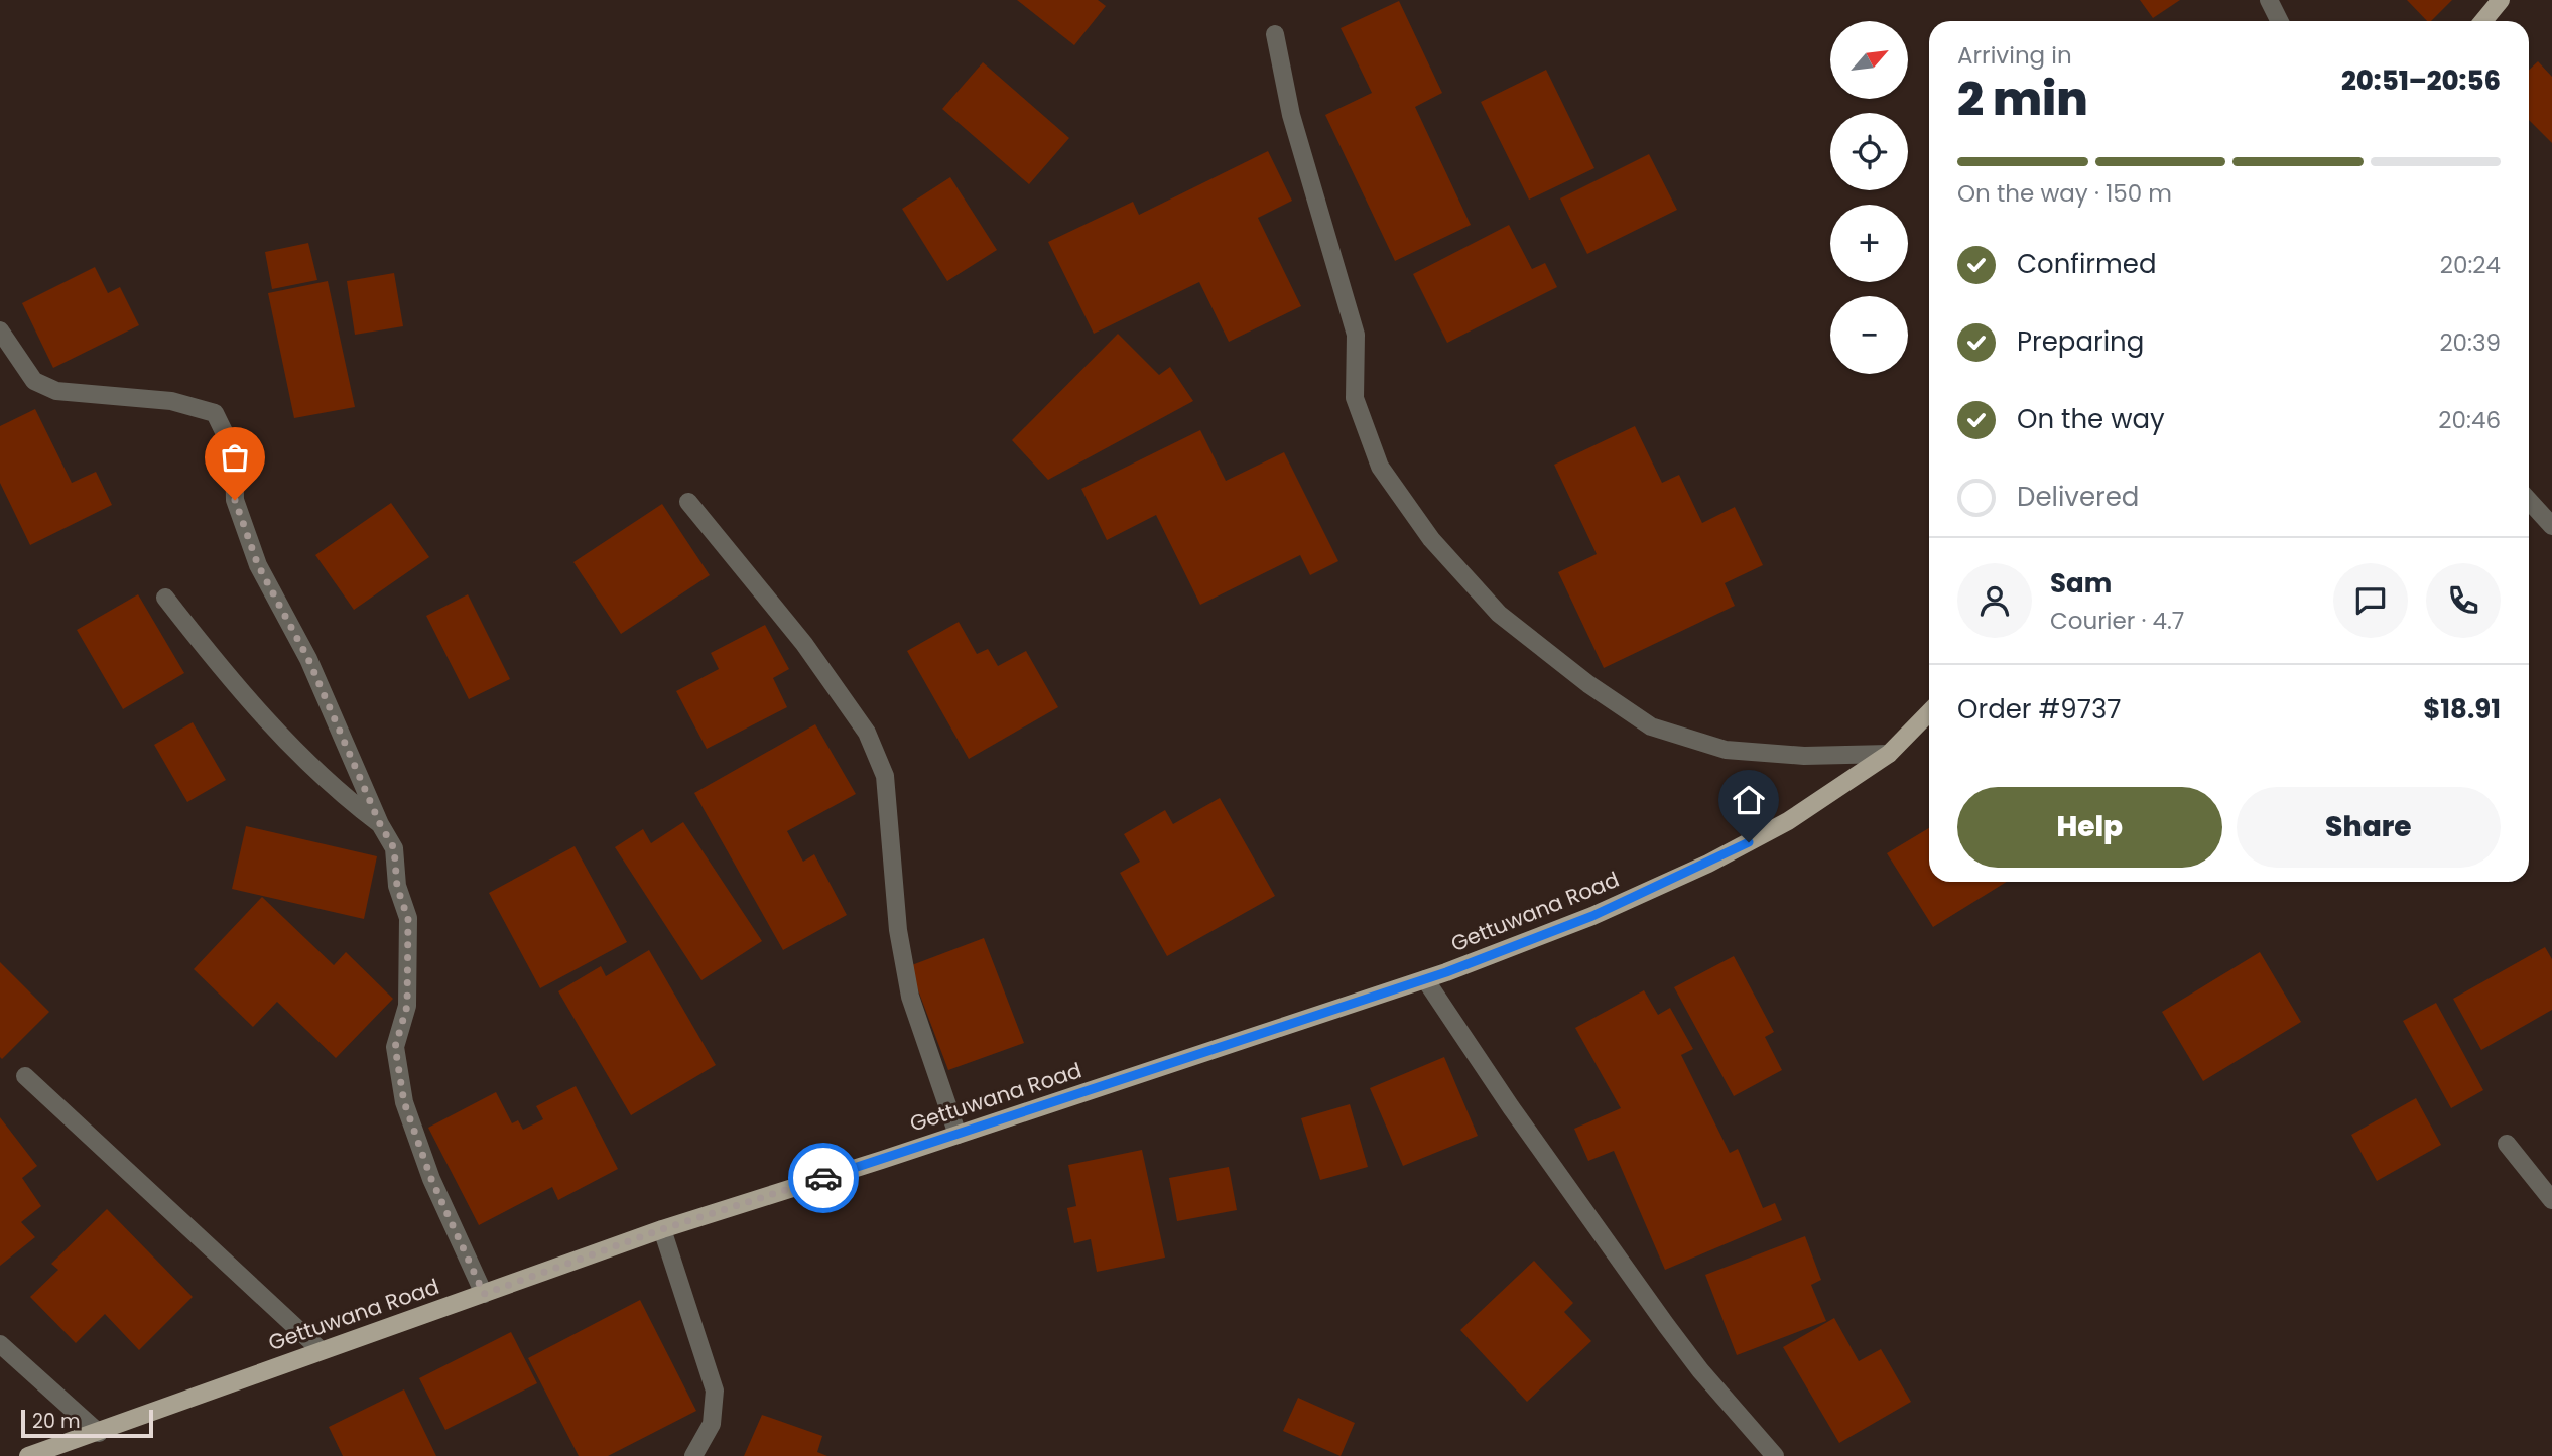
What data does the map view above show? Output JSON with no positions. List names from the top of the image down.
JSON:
{
  "streets": {
    "main road": ["Gettuwana Road"]
  },
  "scale_bar": "20 m",
  "north": "top right",
  "page": {
    "map_buttons": ["+", "−"],
    "heading": ["2 min", "Arriving in", "20:51–20:56"],
    "panel": [
      "Sam",
      "Courier · 4.7",
      "Order #9737",
      "$18.91"
    ],
    "bar": "On the way · 150 m",
    "list": [
      ["Confirmed", "20:24"],
      ["Preparing", "20:39"],
      ["On the way", "20:46"],
      "Delivered"
    ],
    "buttons": ["Help", "Share"],
    "scale": "20 m"
  }
}
